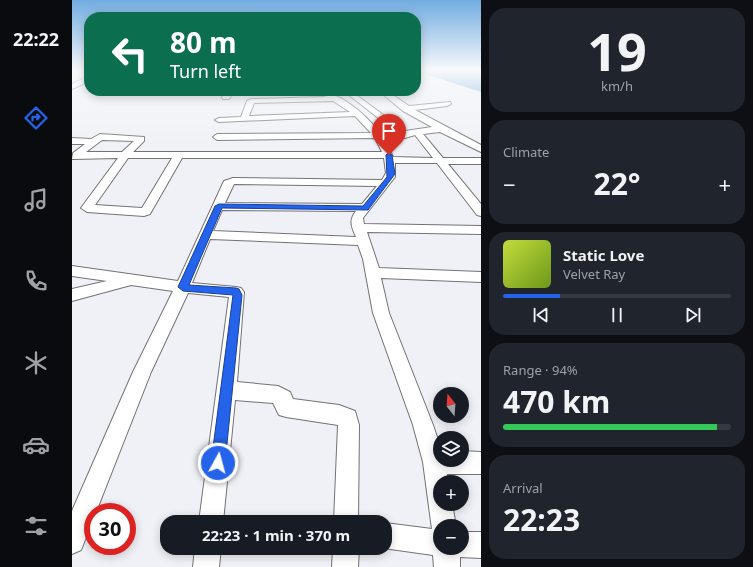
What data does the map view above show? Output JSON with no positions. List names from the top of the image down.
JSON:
{
  "north": "top",
  "page": {
    "tabs": "22:22",
    "tile": [
      ["19", "km/h"],
      "Climate",
      ["Range · 94%", "470 km"],
      ["Arrival", "22:23"]
    ],
    "turn": ["80 m", "Turn left"],
    "heat": ["−", "22°", "+"],
    "song": ["Static Love", "Velvet Ray"],
    "map_buttons": ["+", "−"],
    "limit": "30",
    "trip": "22:23 · 1 min · 370 m"
  }
}
